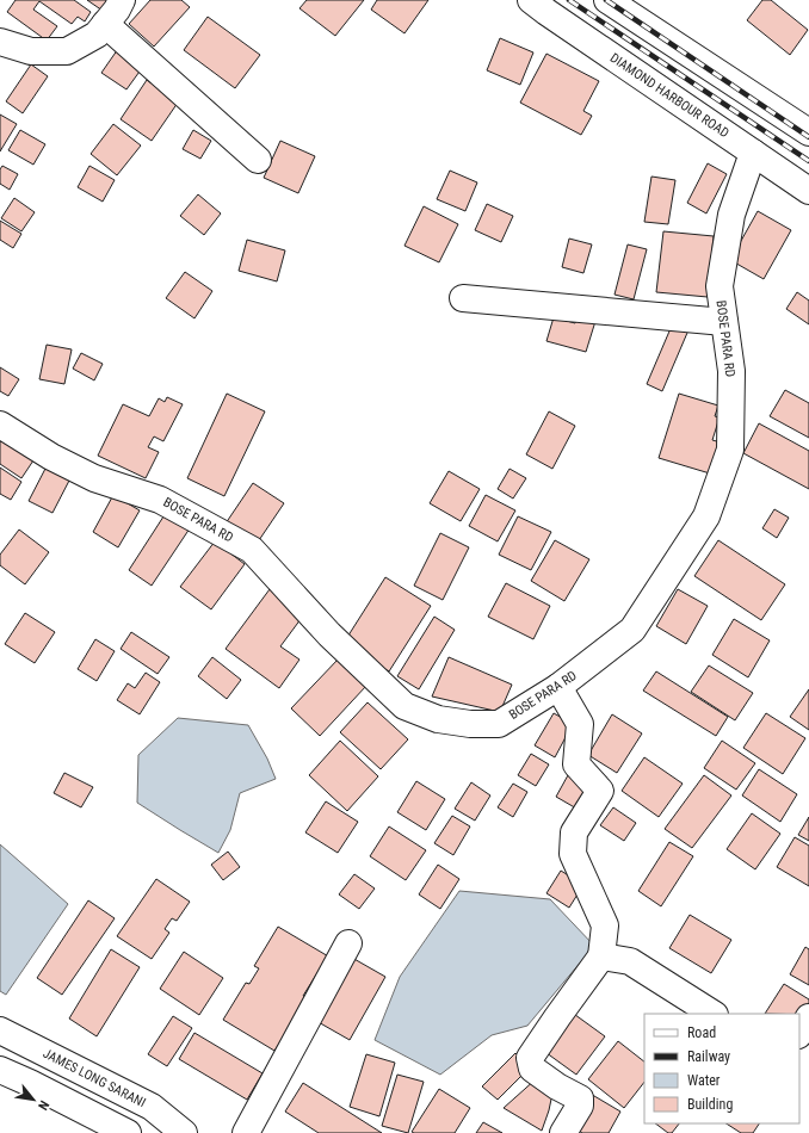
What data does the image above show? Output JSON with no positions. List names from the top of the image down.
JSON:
{
  "streets": {
    "main road": ["DIAMOND HARBOUR ROAD", "BOSE PARA RD", "JAMES LONG SARANI"]
  },
  "crossings": [
    ["DIAMOND HARBOUR ROAD", "BOSE PARA RD"]
  ],
  "legend": [
    "Road",
    "Railway",
    "Water",
    "Building"
  ],
  "north": "bottom right"
}
